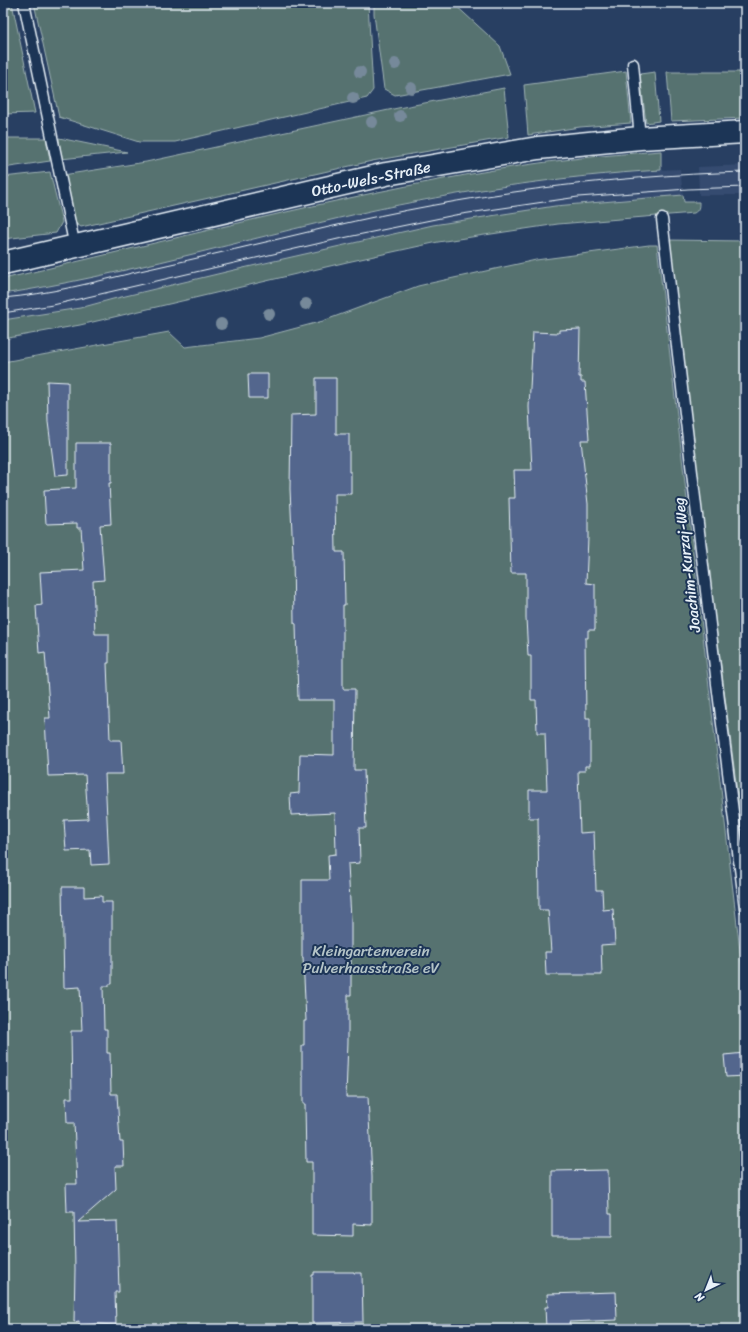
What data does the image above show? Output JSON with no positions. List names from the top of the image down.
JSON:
{
  "streets": {
    "street": ["Otto-Wels-Straße"],
    "lane": ["Joachim-Kurzaj-Weg"]
  },
  "parks": ["Kleingartenverein Pulverhausstraße eV"],
  "north": "bottom left"
}
